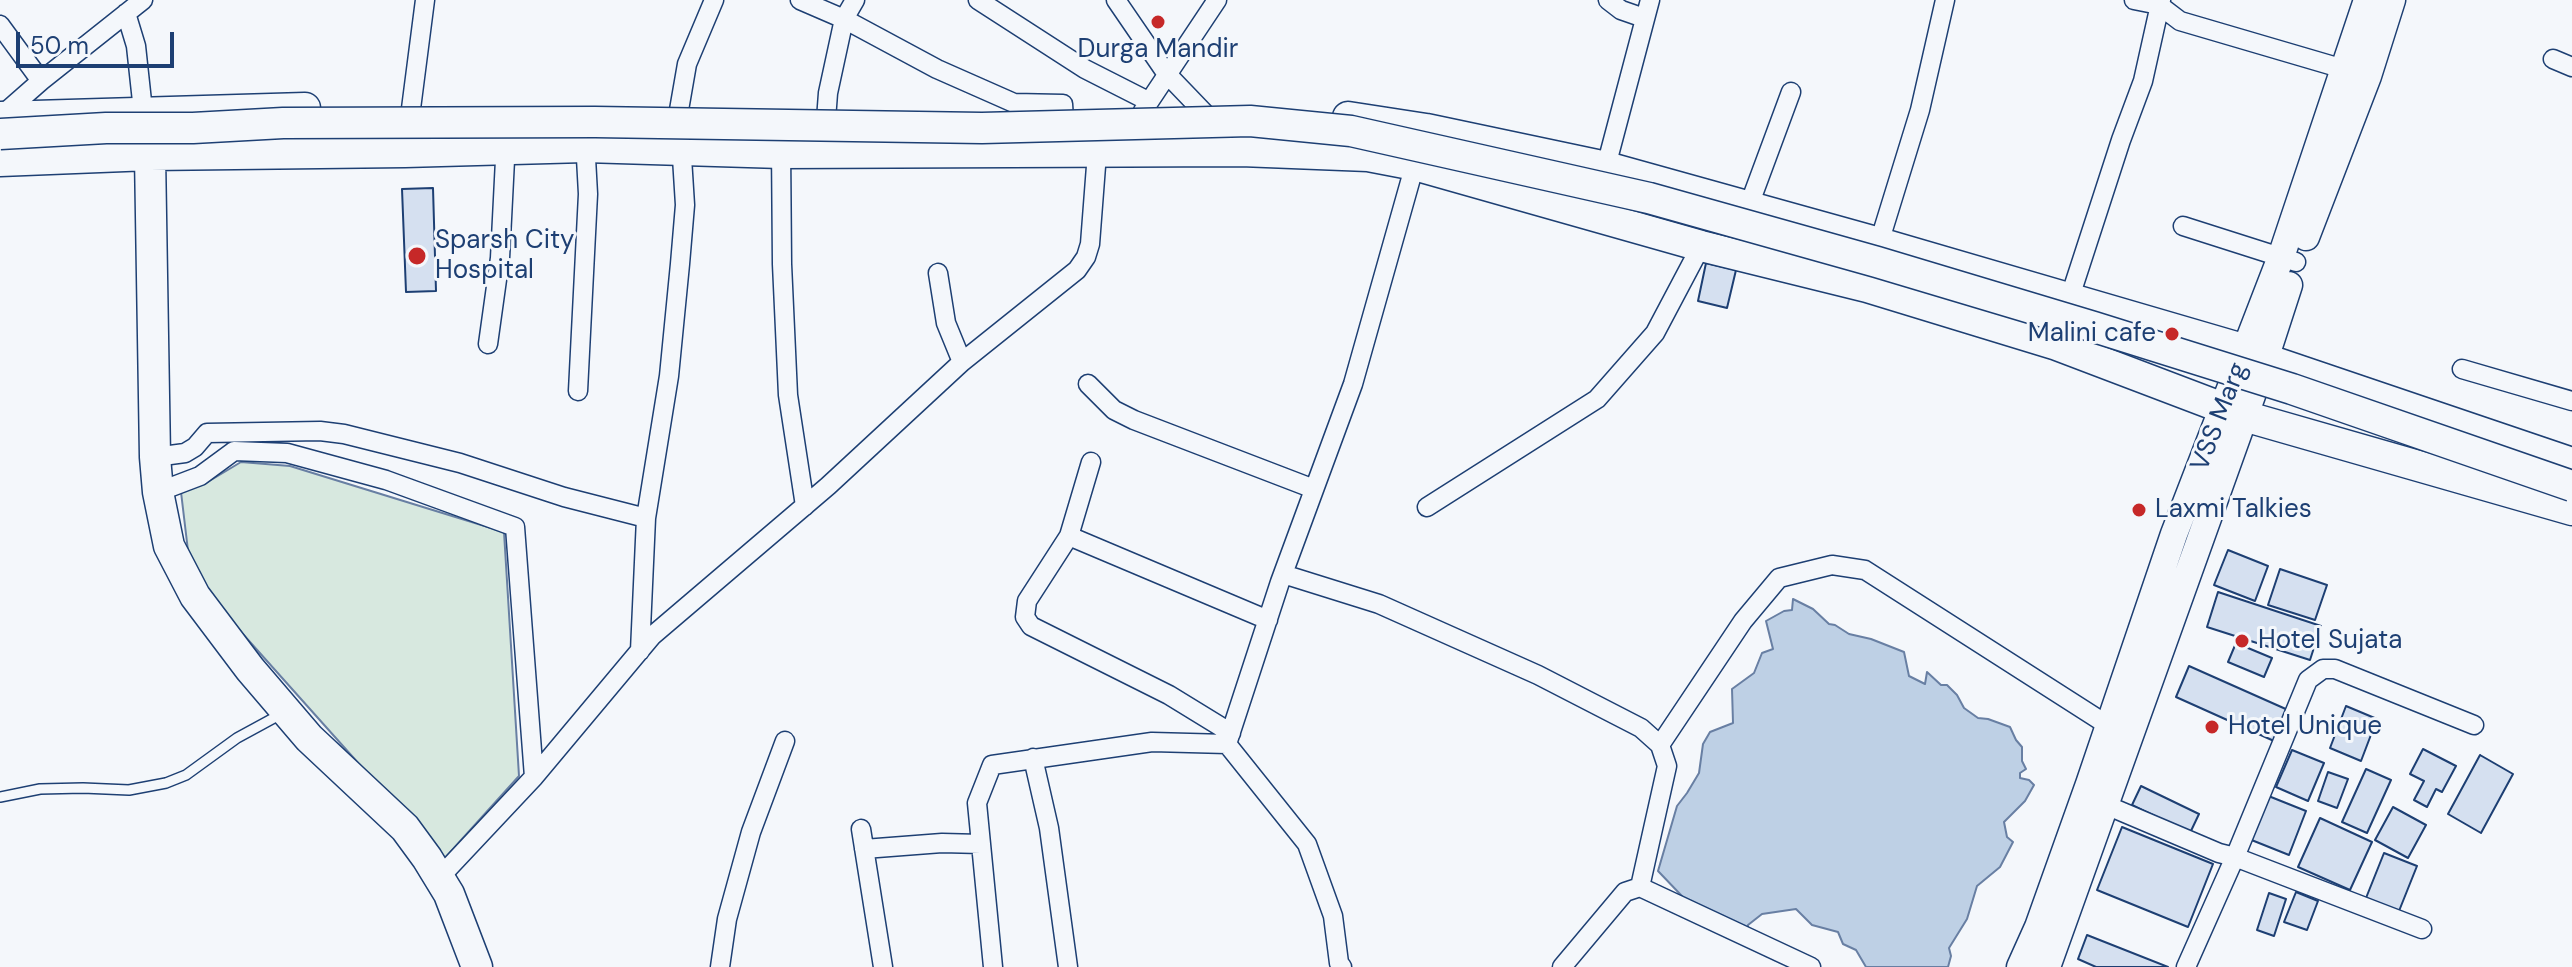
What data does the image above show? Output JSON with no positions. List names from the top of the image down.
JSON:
{
  "streets": {
    "main road": ["VSS Marg"]
  },
  "places": [
    "Durga Mandir",
    "Sparsh City Hospital",
    "Malini cafe",
    "Laxmi Talkies",
    "Hotel Sujata",
    "Hotel Unique"
  ],
  "scale_bar": "50 m"
}
